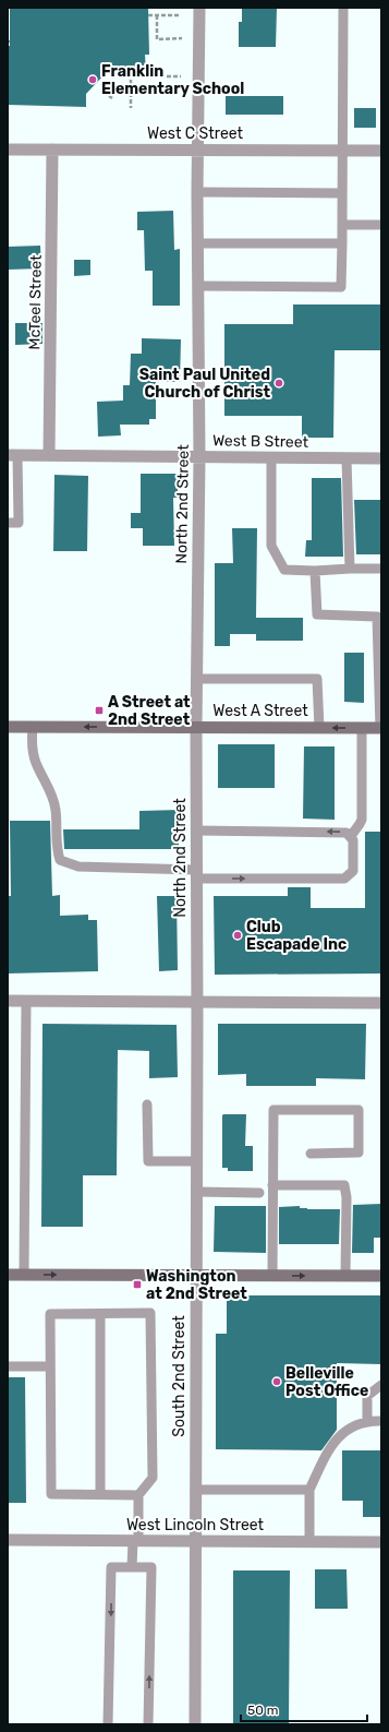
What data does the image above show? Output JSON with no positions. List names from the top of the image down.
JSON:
{
  "streets": {
    "main road": ["West A Street"],
    "street": [
      "West C Street",
      "McTeel Street",
      "West B Street",
      "North 2nd Street",
      "South 2nd Street",
      "West Lincoln Street"
    ]
  },
  "crossings": [
    ["West C Street", "McTeel Street"],
    ["West C Street", "North 2nd Street"],
    ["McTeel Street", "West B Street"],
    ["West B Street", "North 2nd Street"],
    ["North 2nd Street", "West A Street"],
    ["North 2nd Street", "South 2nd Street"],
    ["South 2nd Street", "West Lincoln Street"]
  ],
  "one_way": ["West A Street"],
  "places": {
    "other": [
      "Franklin Elementary School",
      "Saint Paul United Church of Christ",
      "Club Escapade Inc",
      "Belleville Post Office"
    ],
    "transit": ["A Street at 2nd Street", "Washington at 2nd Street"]
  },
  "scale_bar": "50 m"
}
